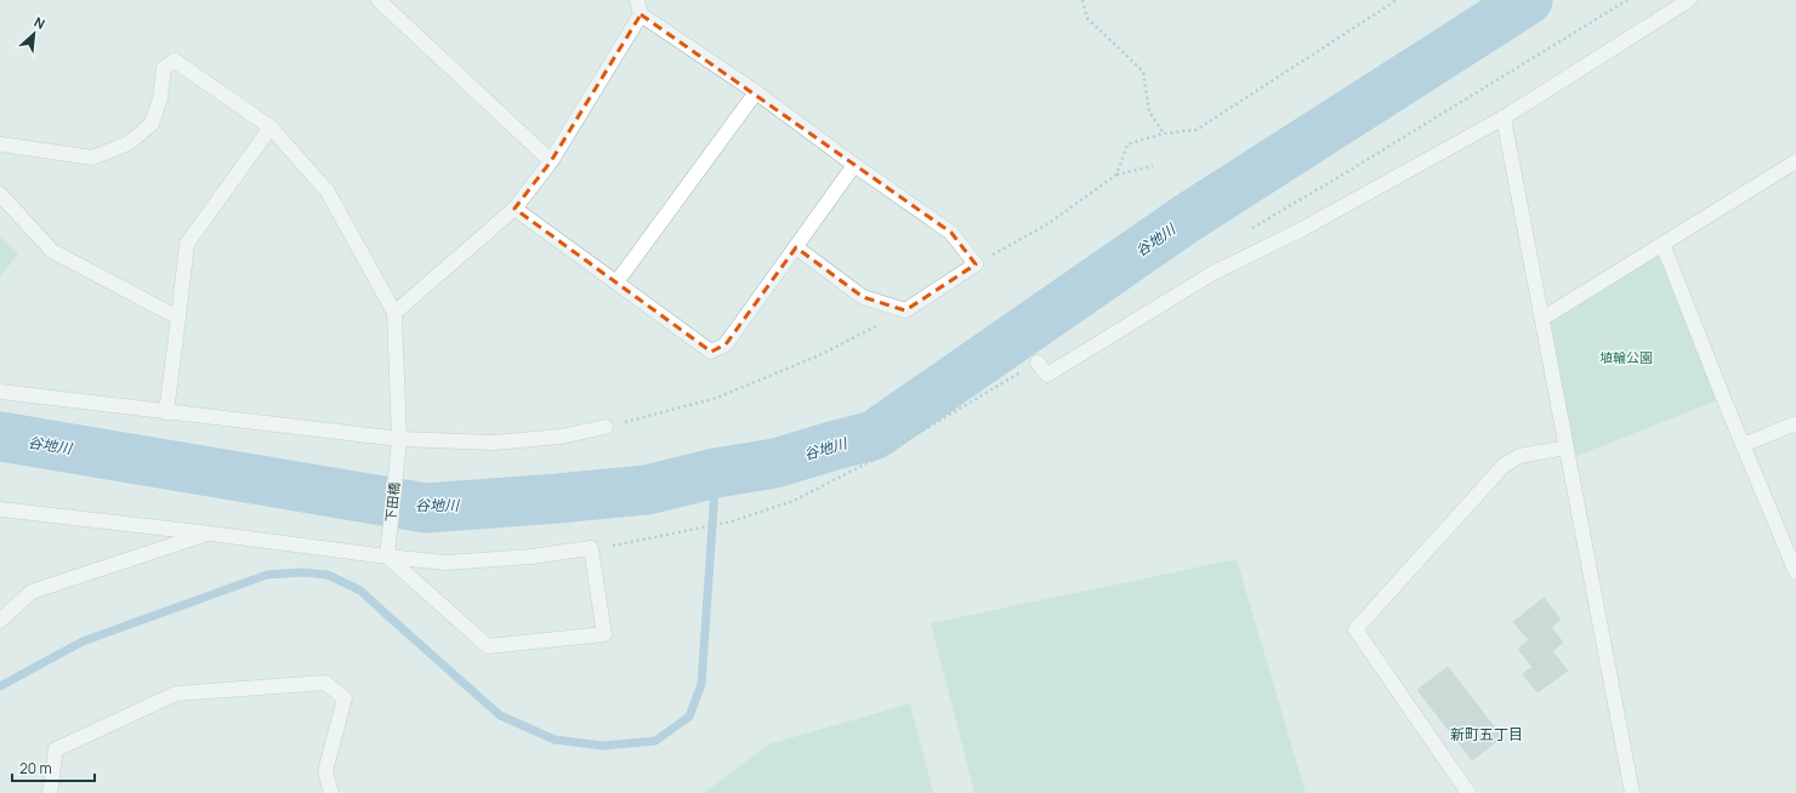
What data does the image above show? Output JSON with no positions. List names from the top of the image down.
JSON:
{
  "streets": {
    "street": ["下田橋"]
  },
  "districts": ["新町五丁目"],
  "water": ["谷地川"],
  "parks": ["埴輪公園"],
  "scale_bar": "20 m",
  "north": "top right"
}
